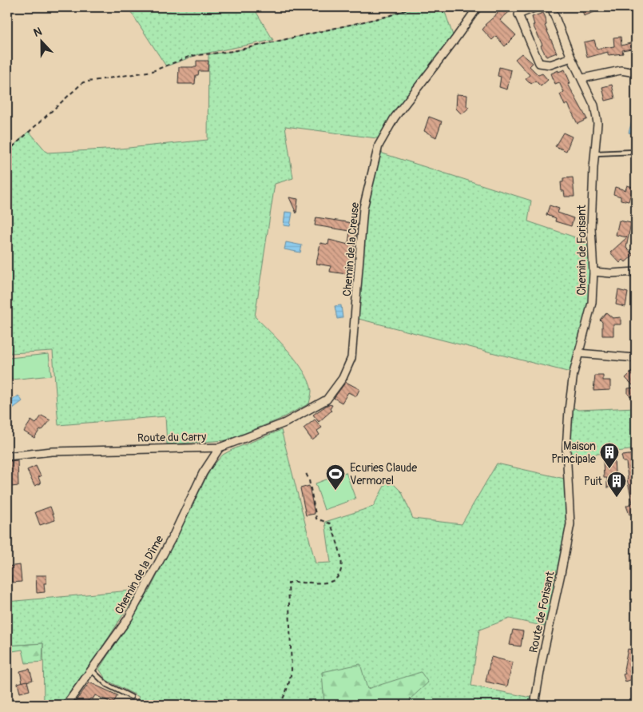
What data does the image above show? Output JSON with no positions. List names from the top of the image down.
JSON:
{
  "streets": {
    "street": [
      "Chemin de la Creuse",
      "Chemin de Forisant",
      "Route du Carry",
      "Chemin de la Dîme",
      "Route de Forisant"
    ]
  },
  "crossings": [
    ["Chemin de la Creuse", "Route du Carry"],
    ["Chemin de Forisant", "Route de Forisant"],
    ["Route du Carry", "Chemin de la Dîme"]
  ],
  "places": {
    "building": ["Maison Principale", "Puit"],
    "sports": ["Ecuries Claude Vermorel"]
  },
  "north": "top"
}
